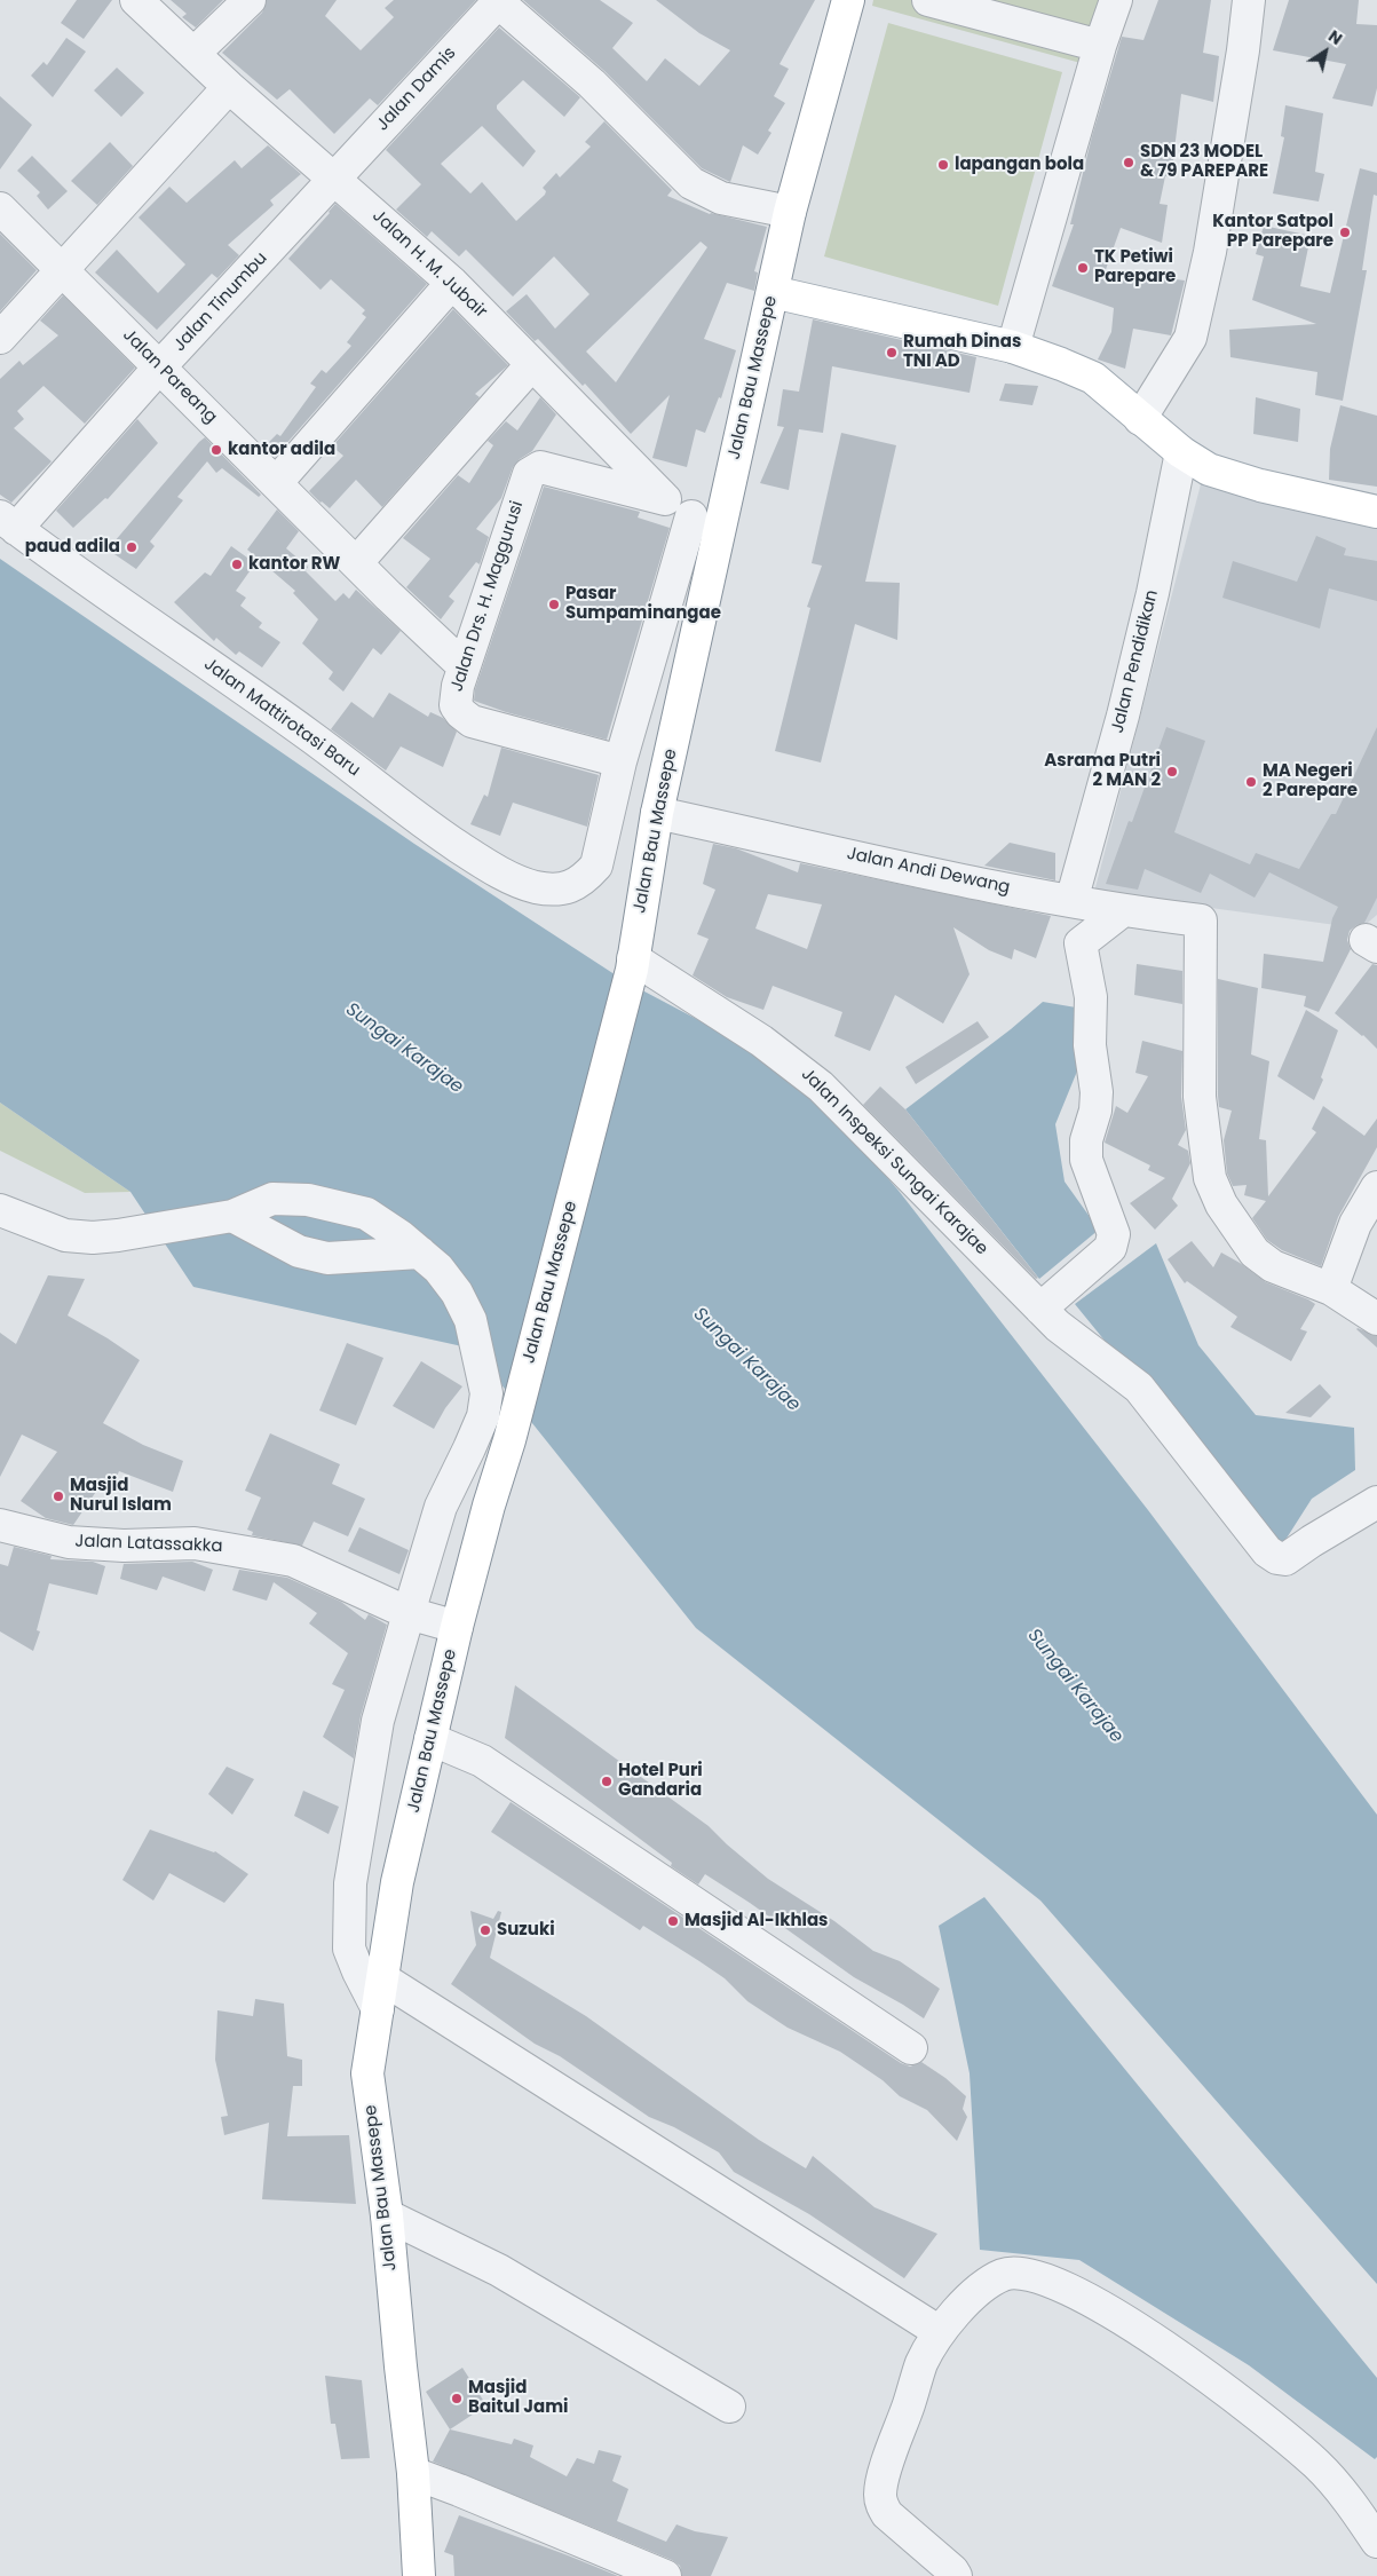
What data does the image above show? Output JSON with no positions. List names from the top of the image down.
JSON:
{
  "streets": {
    "main road": ["Jalan Bau Massepe"],
    "street": [
      "Jalan Damis",
      "Jalan H. M. Jubair",
      "Jalan Tinumbu",
      "Jalan Pareang",
      "Jalan Drs. H. Maggurusi",
      "Jalan Pendidikan",
      "Jalan Mattirotasi Baru",
      "Jalan Andi Dewang",
      "Jalan Inspeksi Sungai Karajae",
      "Jalan Latassakka"
    ]
  },
  "crossings": [
    ["Jalan Damis", "Jalan H. M. Jubair"],
    ["Jalan Damis", "Jalan Tinumbu"],
    ["Jalan H. M. Jubair", "Jalan Tinumbu"],
    ["Jalan H. M. Jubair", "Jalan Bau Massepe"],
    ["Jalan H. M. Jubair", "Jalan Drs. H. Maggurusi"],
    ["Jalan Tinumbu", "Jalan Pareang"],
    ["Jalan Tinumbu", "Jalan Mattirotasi Baru"],
    ["Jalan Pareang", "Jalan Drs. H. Maggurusi"],
    ["Jalan Bau Massepe", "Jalan Andi Dewang"],
    ["Jalan Bau Massepe", "Jalan Inspeksi Sungai Karajae"],
    ["Jalan Bau Massepe", "Jalan Latassakka"],
    ["Jalan Drs. H. Maggurusi", "Jalan Mattirotasi Baru"],
    ["Jalan Pendidikan", "Jalan Andi Dewang"]
  ],
  "water": ["Sungai Karajae"],
  "places": [
    "SDN 23 MODEL & 79 PAREPARE",
    "lapangan bola",
    "Kantor Satpol PP Parepare",
    "TK Petiwi Parepare",
    "Rumah Dinas TNI AD",
    "kantor adila",
    "paud adila",
    "kantor RW",
    "Pasar Sumpaminangae",
    "Asrama Putri 2 MAN 2",
    "MA Negeri 2 Parepare",
    "Masjid Nurul Islam",
    "Hotel Puri Gandaria",
    "Masjid Al-Ikhlas",
    "Suzuki",
    "Masjid Baitul Jami"
  ],
  "north": "top right"
}
